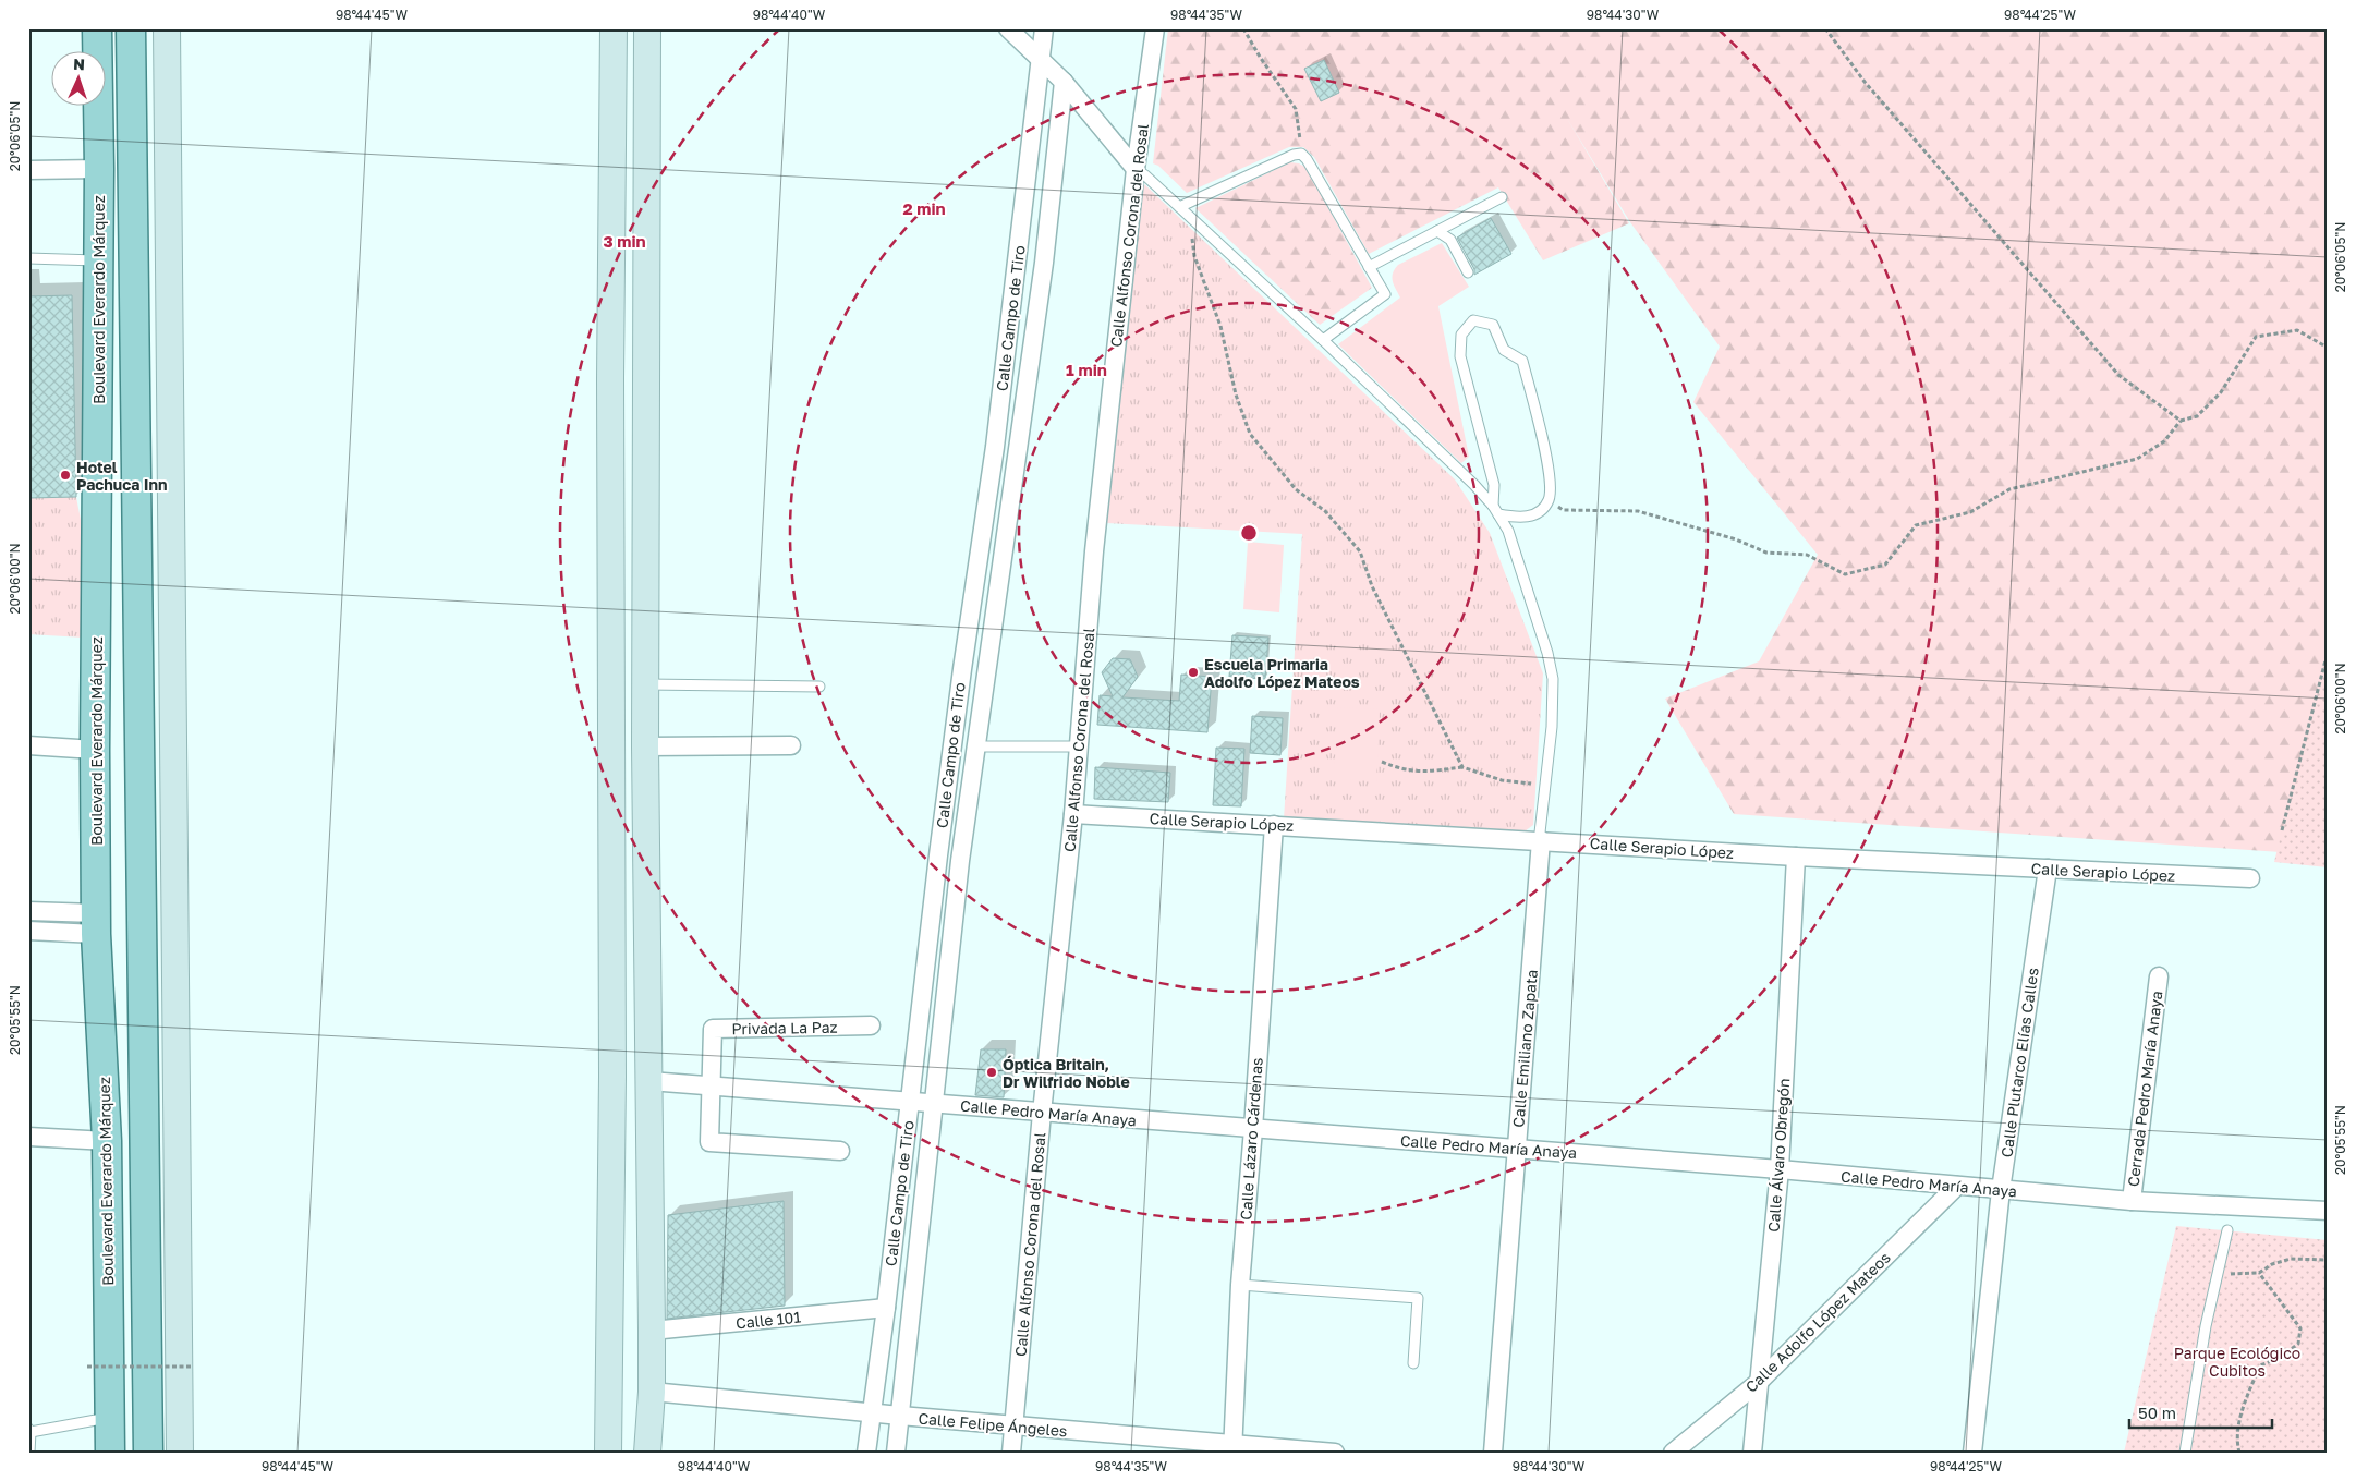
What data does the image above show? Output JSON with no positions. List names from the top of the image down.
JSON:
{
  "streets": {
    "main road": ["Boulevard Everardo Márquez"],
    "street": [
      "Calle Alfonso Corona del Rosal",
      "Calle Campo de Tiro",
      "Calle Serapio López",
      "Privada La Paz",
      "Calle Emiliano Zapata",
      "Calle Plutarco Elías Calles",
      "Cerrada Pedro María Anaya",
      "Calle Pedro María Anaya",
      "Calle Lázaro Cárdenas",
      "Calle Álvaro Obregón",
      "Calle 101",
      "Calle Adolfo López Mateos",
      "Calle Felipe Ángeles"
    ]
  },
  "crossings": [
    ["Calle Alfonso Corona del Rosal", "Calle Serapio López"],
    ["Calle Alfonso Corona del Rosal", "Calle Pedro María Anaya"],
    ["Calle Alfonso Corona del Rosal", "Calle Felipe Ángeles"],
    ["Calle Campo de Tiro", "Calle Pedro María Anaya"],
    ["Calle Campo de Tiro", "Calle 101"],
    ["Calle Campo de Tiro", "Calle Felipe Ángeles"],
    ["Calle Serapio López", "Calle Emiliano Zapata"],
    ["Calle Serapio López", "Calle Plutarco Elías Calles"],
    ["Calle Serapio López", "Calle Lázaro Cárdenas"],
    ["Calle Serapio López", "Calle Álvaro Obregón"],
    ["Privada La Paz", "Calle Pedro María Anaya"],
    ["Calle Emiliano Zapata", "Calle Pedro María Anaya"],
    ["Calle Plutarco Elías Calles", "Calle Pedro María Anaya"],
    ["Cerrada Pedro María Anaya", "Calle Pedro María Anaya"],
    ["Calle Pedro María Anaya", "Calle Lázaro Cárdenas"],
    ["Calle Pedro María Anaya", "Calle Álvaro Obregón"],
    ["Calle Pedro María Anaya", "Calle Adolfo López Mateos"],
    ["Calle Lázaro Cárdenas", "Calle Felipe Ángeles"],
    ["Calle Álvaro Obregón", "Calle Adolfo López Mateos"]
  ],
  "parks": ["Parque Ecológico Cubitos"],
  "places": ["Hotel Pachuca Inn", "Escuela Primaria Adolfo López Mateos", "Óptica Britain, Dr Wilfrido Noble"],
  "scale_bar": "50 m",
  "north": "top",
  "coordinates": [
    "98°44'45\"W",
    "98°44'40\"W",
    "98°44'35\"W",
    "98°44'30\"W",
    "98°44'25\"W",
    "20°06'05\"N",
    "20°06'00\"N",
    "20°05'55\"N"
  ],
  "rings": ["2 min", "3 min", "1 min"]
}
